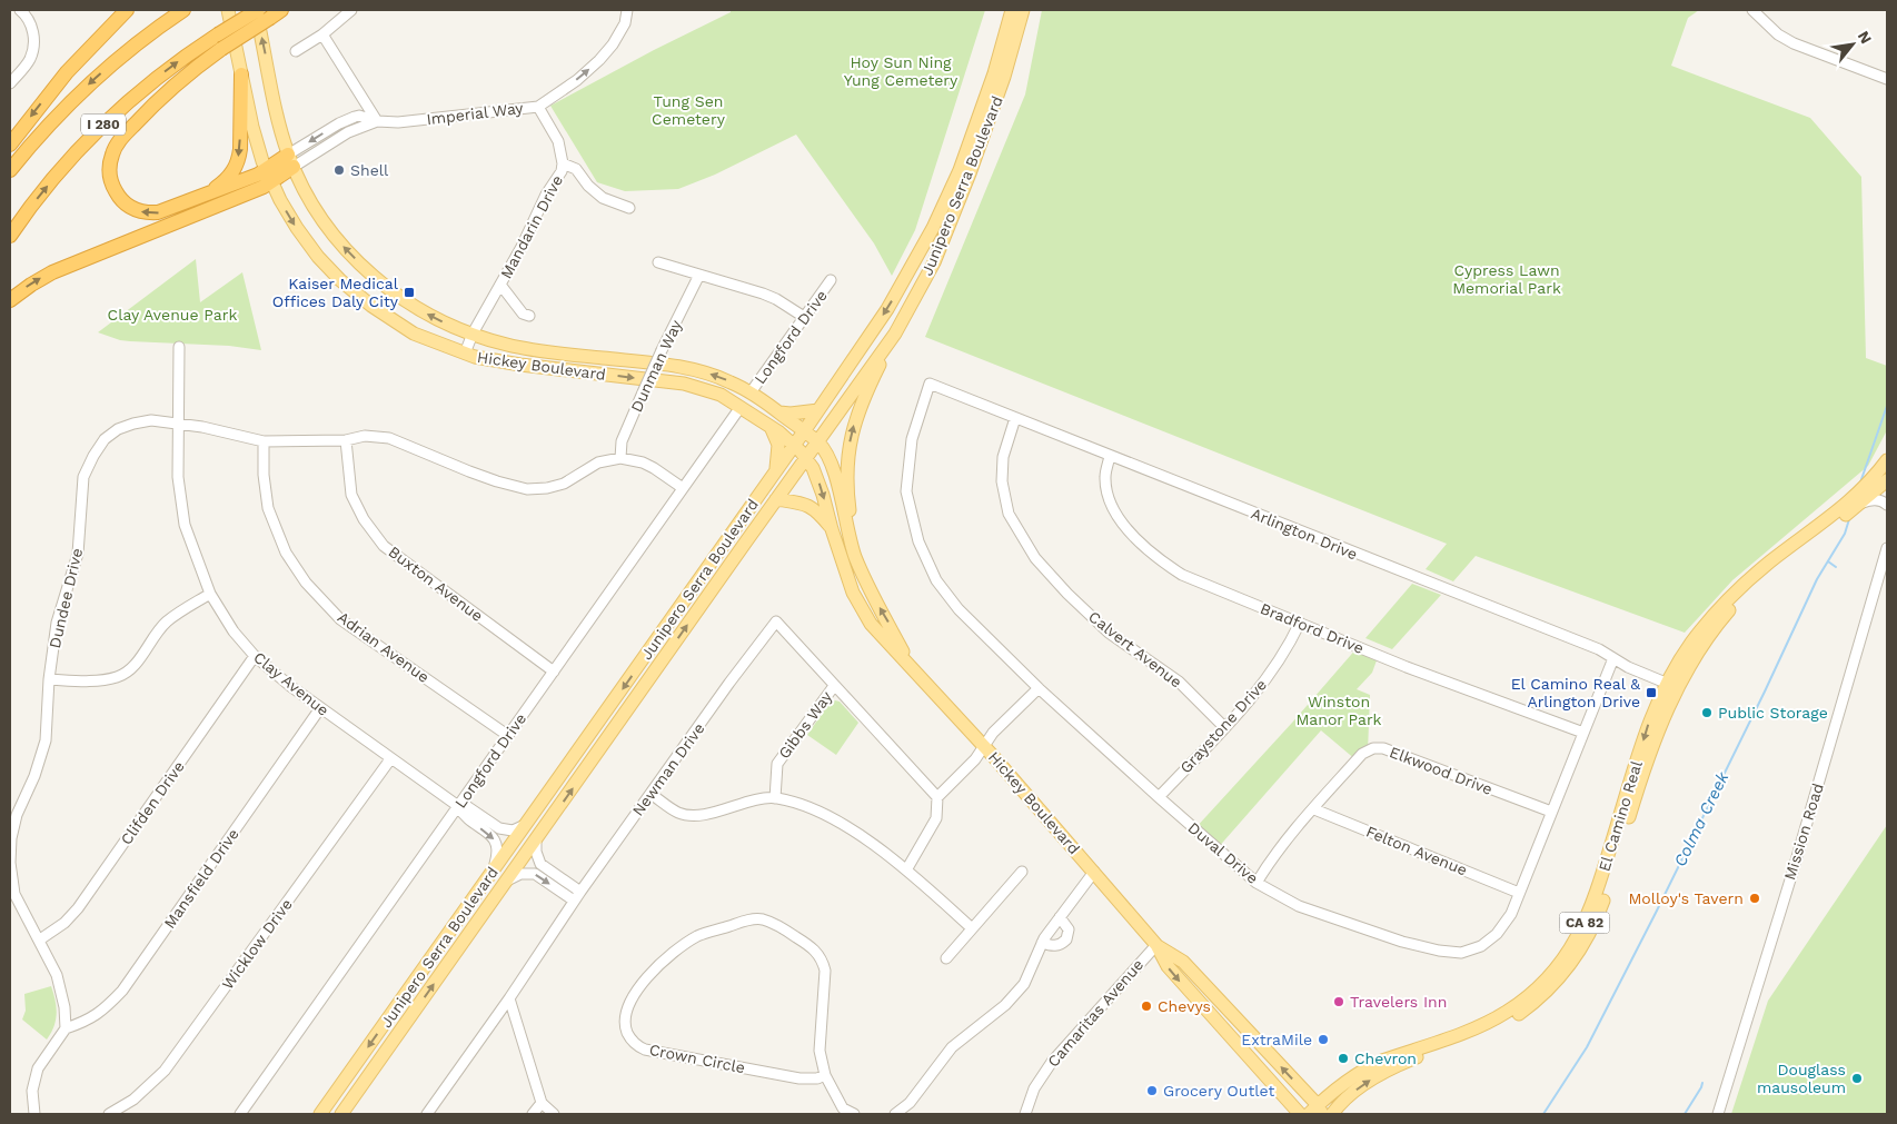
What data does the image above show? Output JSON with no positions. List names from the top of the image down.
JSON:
{
  "streets": {
    "highway": ["I 280"],
    "main road": [
      "Junipero Serra Boulevard",
      "Hickey Boulevard",
      "El Camino Real",
      "CA 82"
    ],
    "street": [
      "Imperial Way",
      "Mandarin Drive",
      "Longford Drive",
      "Dunman Way",
      "Arlington Drive",
      "Buxton Avenue",
      "Dundee Drive",
      "Bradford Drive",
      "Adrian Avenue",
      "Calvert Avenue",
      "Clay Avenue",
      "Gibbs Way",
      "Graystone Drive",
      "Newman Drive",
      "Elkwood Drive",
      "Clifden Drive",
      "Mission Road",
      "Felton Avenue",
      "Duval Drive",
      "Mansfield Drive",
      "Wicklow Drive",
      "Camaritas Avenue",
      "Crown Circle"
    ]
  },
  "crossings": [
    ["Imperial Way", "Mandarin Drive"],
    ["Imperial Way", "Hickey Boulevard"],
    ["I 280", "Hickey Boulevard"],
    ["Junipero Serra Boulevard", "Hickey Boulevard"],
    ["Junipero Serra Boulevard", "Clay Avenue"],
    ["Mandarin Drive", "Hickey Boulevard"],
    ["Longford Drive", "Hickey Boulevard"],
    ["Longford Drive", "Buxton Avenue"],
    ["Longford Drive", "Dundee Drive"],
    ["Longford Drive", "Adrian Avenue"],
    ["Longford Drive", "Clay Avenue"],
    ["Hickey Boulevard", "El Camino Real"],
    ["Hickey Boulevard", "Camaritas Avenue"],
    ["Dunman Way", "Dundee Drive"],
    ["Arlington Drive", "Bradford Drive"],
    ["Arlington Drive", "Calvert Avenue"],
    ["Arlington Drive", "El Camino Real"],
    ["Arlington Drive", "Duval Drive"],
    ["Buxton Avenue", "Dundee Drive"],
    ["Dundee Drive", "Adrian Avenue"],
    ["Dundee Drive", "Clay Avenue"],
    ["Dundee Drive", "Clifden Drive"],
    ["Dundee Drive", "Mansfield Drive"],
    ["Bradford Drive", "Graystone Drive"],
    ["Bradford Drive", "Duval Drive"],
    ["Calvert Avenue", "Graystone Drive"],
    ["Clay Avenue", "Clifden Drive"],
    ["Clay Avenue", "Mansfield Drive"],
    ["Clay Avenue", "Wicklow Drive"],
    ["Gibbs Way", "Newman Drive"],
    ["Graystone Drive", "Duval Drive"],
    ["Elkwood Drive", "Felton Avenue"],
    ["Elkwood Drive", "Duval Drive"],
    ["Felton Avenue", "Duval Drive"]
  ],
  "water": ["Colma Creek"],
  "parks": [
    "Hoy Sun Ning Yung Cemetery",
    "Tung Sen Cemetery",
    "Cypress Lawn Memorial Park",
    "Clay Avenue Park",
    "Winston Manor Park"
  ],
  "places": {
    "other": [
      "Shell",
      "Public Storage",
      "Molloy's Tavern",
      "Travelers Inn",
      "Chevys",
      "ExtraMile",
      "Chevron",
      "Douglass mausoleum",
      "Grocery Outlet"
    ],
    "transit": ["Kaiser Medical Offices Daly City", "El Camino Real & Arlington Drive"]
  },
  "north": "top right"
}
